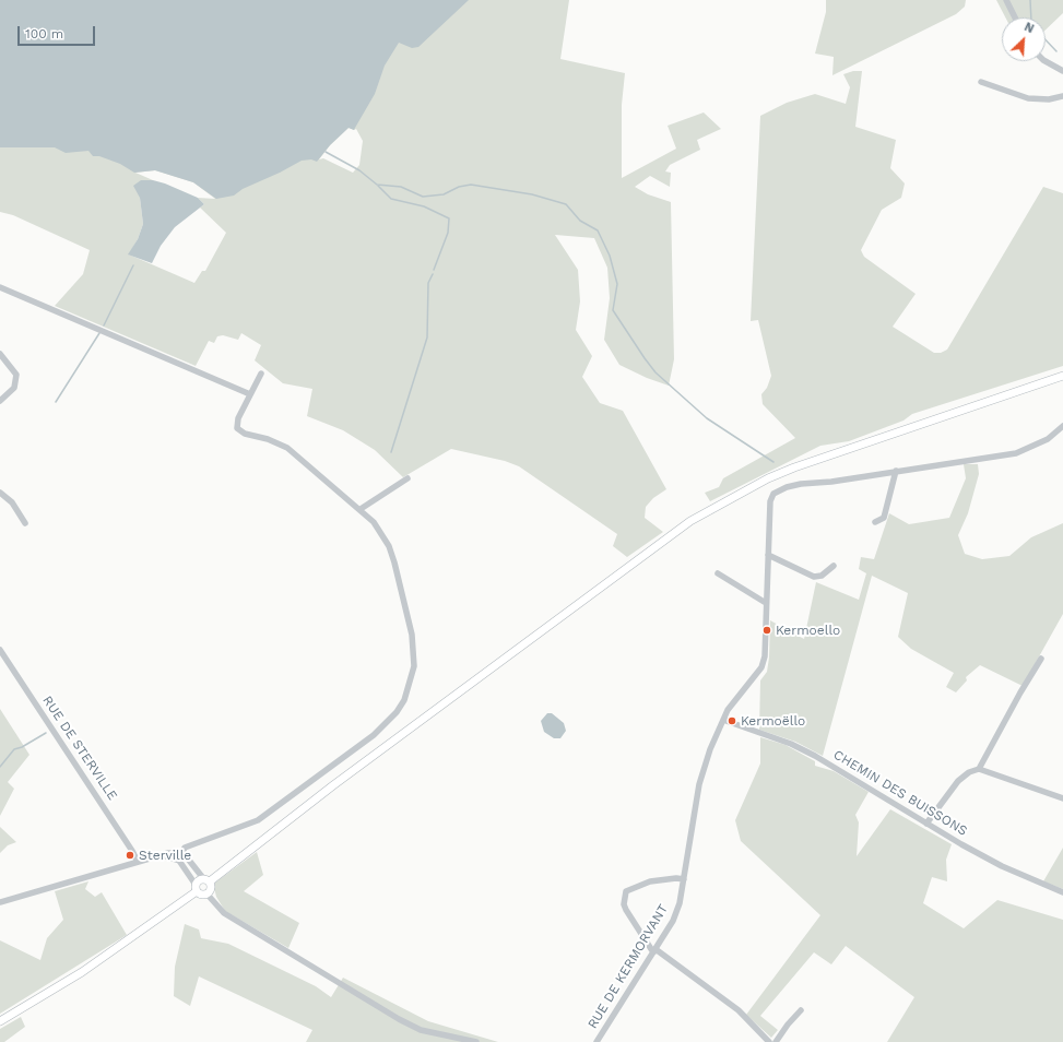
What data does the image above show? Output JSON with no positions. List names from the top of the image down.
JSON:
{
  "streets": {
    "street": ["RUE DE STERVILLE", "CHEMIN DES BUISSONS", "RUE DE KERMORVANT"]
  },
  "crossings": [
    ["CHEMIN DES BUISSONS", "RUE DE KERMORVANT"]
  ],
  "places": ["Kermoello", "Kermoëllo", "Sterville"],
  "scale_bar": "100 m",
  "north": "top right"
}
